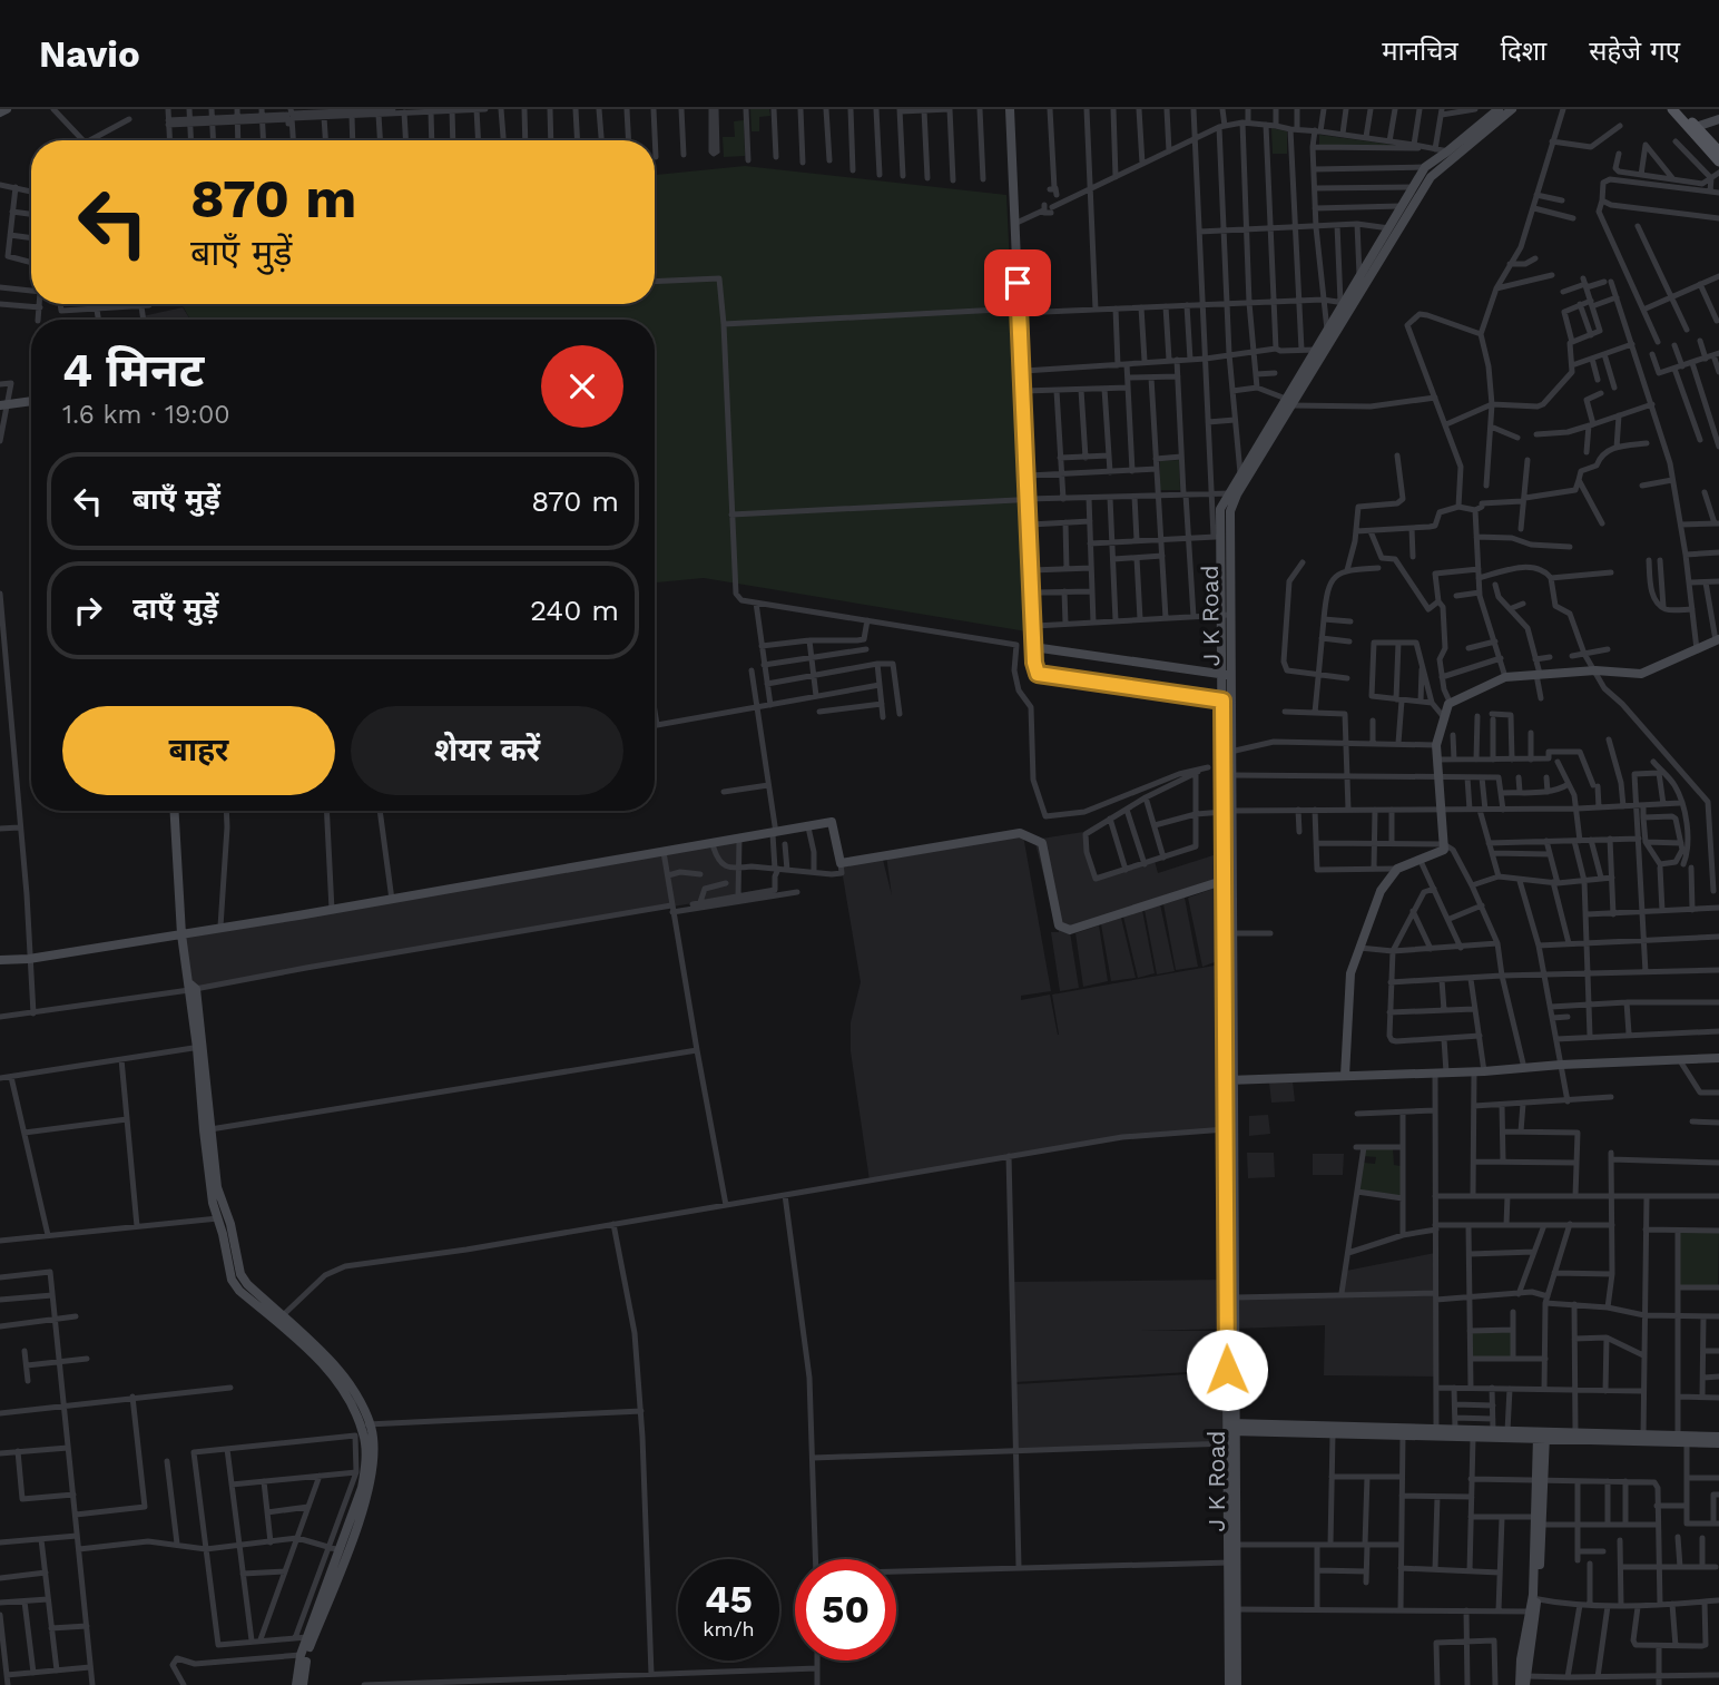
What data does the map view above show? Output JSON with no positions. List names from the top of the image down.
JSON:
{
  "streets": {
    "street": ["J K Road"]
  },
  "page": {
    "header": "Navio",
    "nav": ["मानचित्र", "दिशा", "सहेजे गए"],
    "turn": ["870 m", "बाएँ मुड़ें"],
    "heading": ["4 मिनट", "1.6 km · 19:00"],
    "list": [
      {
        "name": "बाएँ मुड़ें",
        "value": "870 m"
      },
      {
        "name": "दाएँ मुड़ें",
        "value": "240 m"
      }
    ],
    "buttons": ["बाहर", "शेयर करें"],
    "speed": "45 km/h",
    "limit": "50"
  }
}
